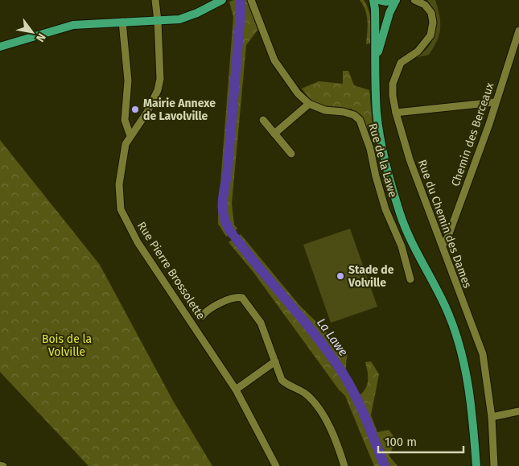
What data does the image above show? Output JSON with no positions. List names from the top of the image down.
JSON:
{
  "streets": {
    "street": [
      "Chemin des Berceaux",
      "Rue de la Lawe",
      "Rue du Chemin des Dames",
      "Rue Pierre Brossolette"
    ]
  },
  "crossings": [
    ["Chemin des Berceaux", "Rue du Chemin des Dames"]
  ],
  "water": ["La Lawe"],
  "parks": ["Bois de la Volville"],
  "places": ["Mairie Annexe de Lavolville", "Stade de Volville"],
  "scale_bar": "100 m",
  "north": "bottom right"
}
